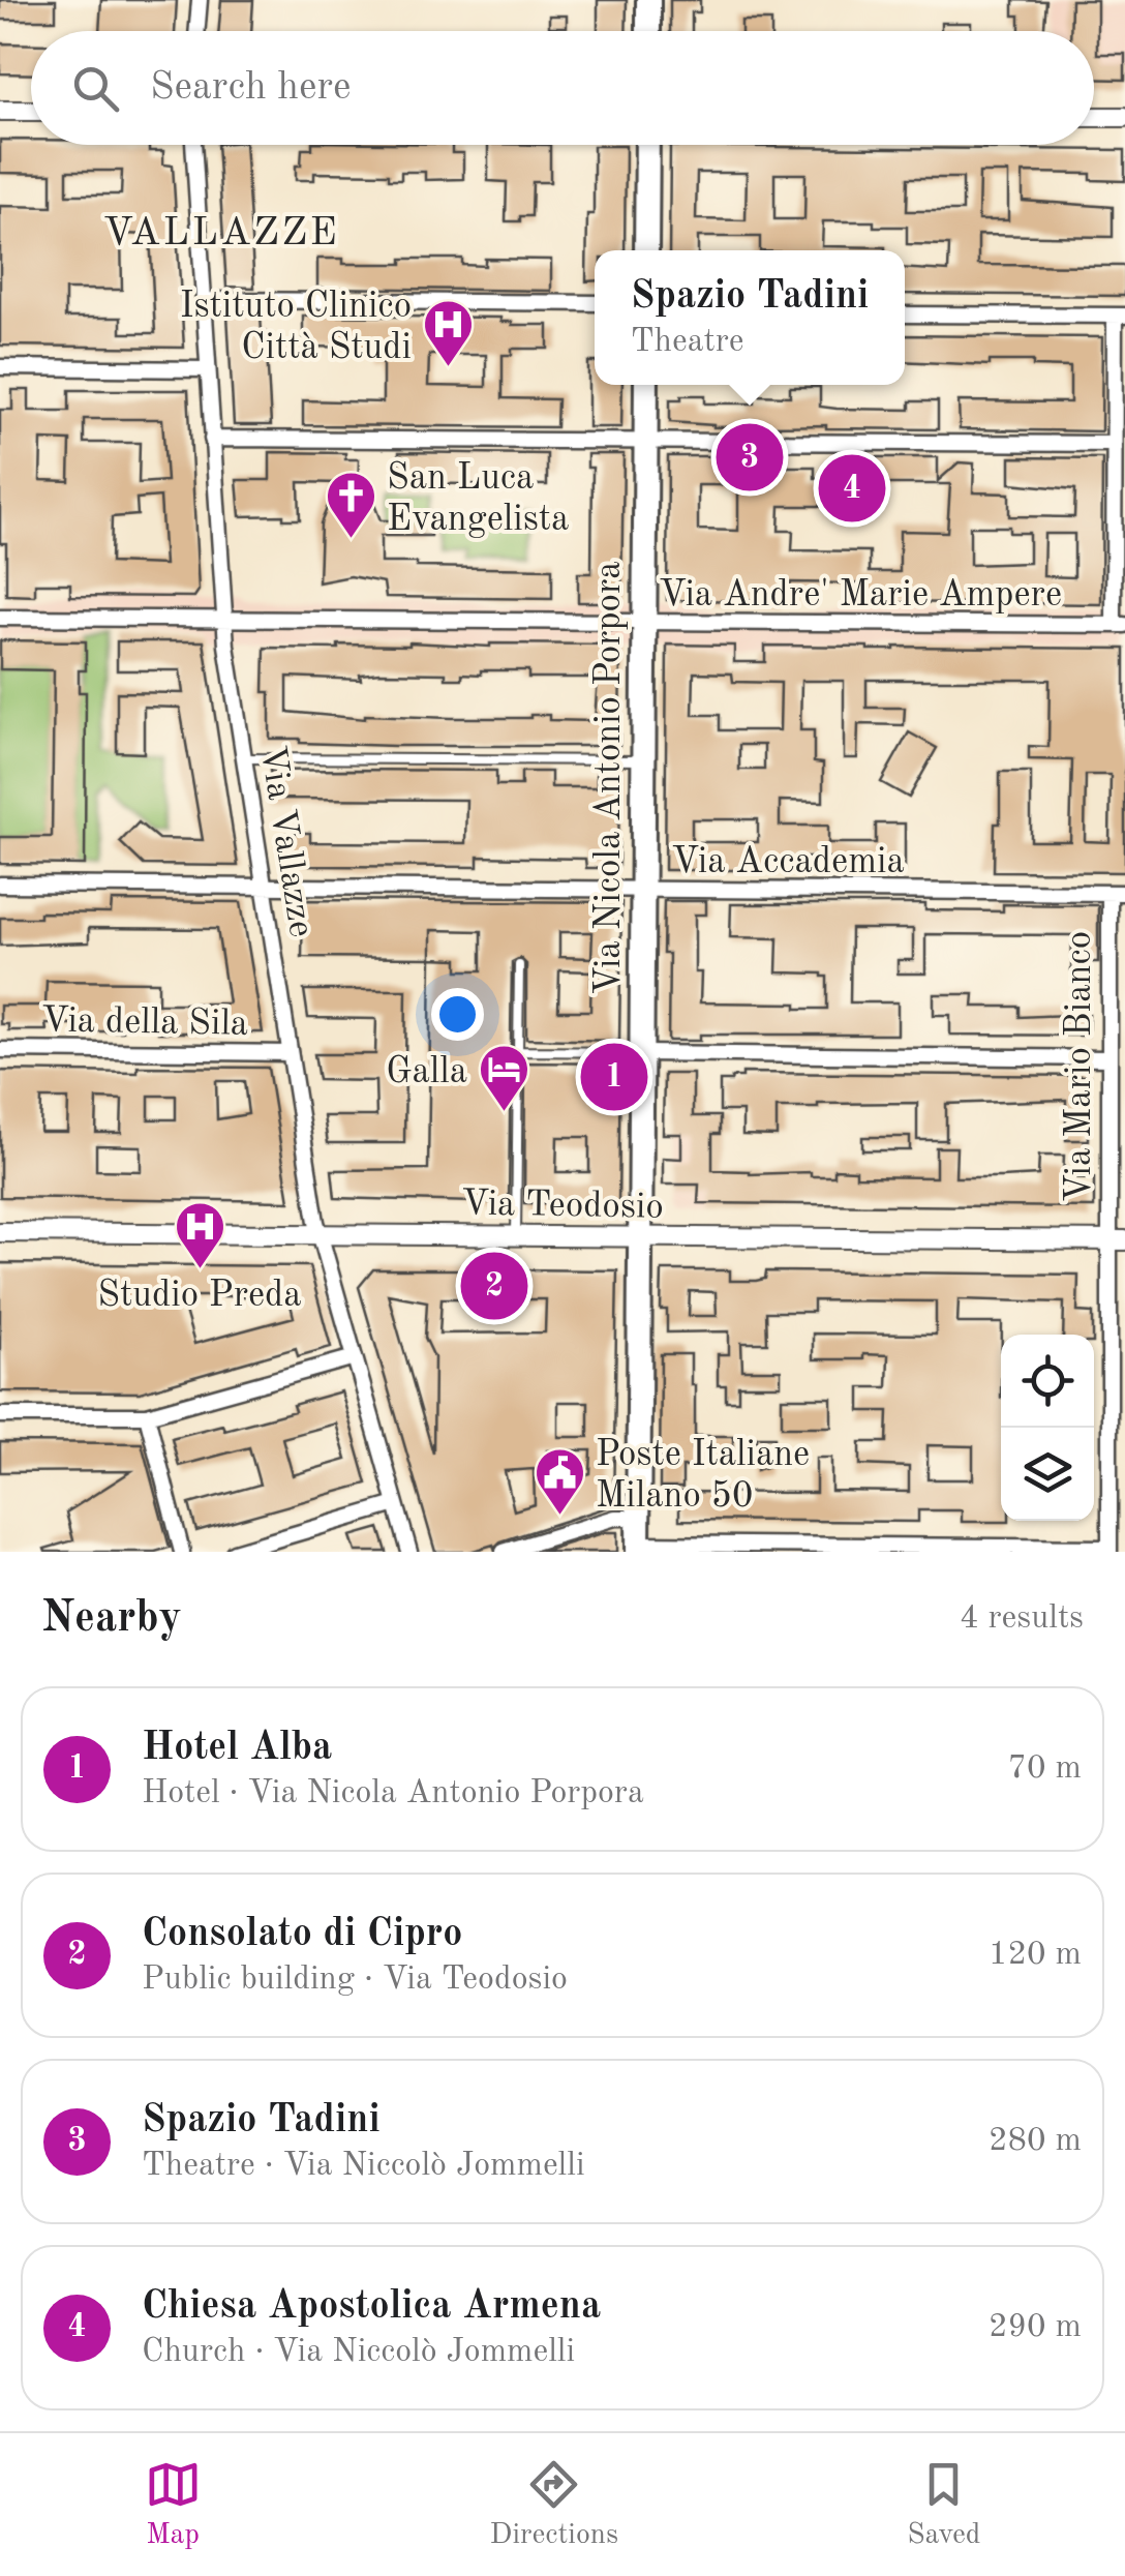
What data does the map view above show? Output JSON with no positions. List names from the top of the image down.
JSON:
{
  "streets": {
    "main road": ["Via Nicola Antonio Porpora"],
    "street": [
      "Via Andre' Marie Ampere",
      "Via Vallazze",
      "Via Accademia",
      "Via della Sila",
      "Via Mario Bianco",
      "Via Teodosio"
    ]
  },
  "crossings": [
    ["Via Andre' Marie Ampere", "Via Nicola Antonio Porpora"],
    ["Via Andre' Marie Ampere", "Via Vallazze"],
    ["Via Nicola Antonio Porpora", "Via Accademia"],
    ["Via Nicola Antonio Porpora", "Via Teodosio"],
    ["Via Vallazze", "Via Accademia"],
    ["Via Vallazze", "Via della Sila"],
    ["Via Vallazze", "Via Teodosio"],
    ["Via Accademia", "Via Mario Bianco"],
    ["Via Mario Bianco", "Via Teodosio"]
  ],
  "districts": ["VALLAZZE"],
  "places": {
    "hospital": ["Istituto Clinico Città Studi", "Studio Preda"],
    "church": ["San Luca Evangelista"],
    "hotel": ["Galla"],
    "public building": ["Poste Italiane Milano 50"]
  },
  "page": {
    "search": "Search here",
    "popup": ["Spazio Tadini", "Theatre"],
    "pins": [
      "3",
      "4",
      "1",
      "2"
    ],
    "heading": ["Nearby", "4 results"],
    "list": [
      {
        "mark": "1",
        "name": "Hotel Alba",
        "note": "Hotel · Via Nicola Antonio Porpora",
        "value": "70 m"
      },
      {
        "mark": "2",
        "name": "Consolato di Cipro",
        "note": "Public building · Via Teodosio",
        "value": "120 m"
      },
      {
        "mark": "3",
        "name": "Spazio Tadini",
        "note": "Theatre · Via Niccolò Jommelli",
        "value": "280 m"
      },
      {
        "mark": "4",
        "name": "Chiesa Apostolica Armena",
        "note": "Church · Via Niccolò Jommelli",
        "value": "290 m"
      }
    ],
    "nav": ["Map", "Directions", "Saved"]
  }
}
